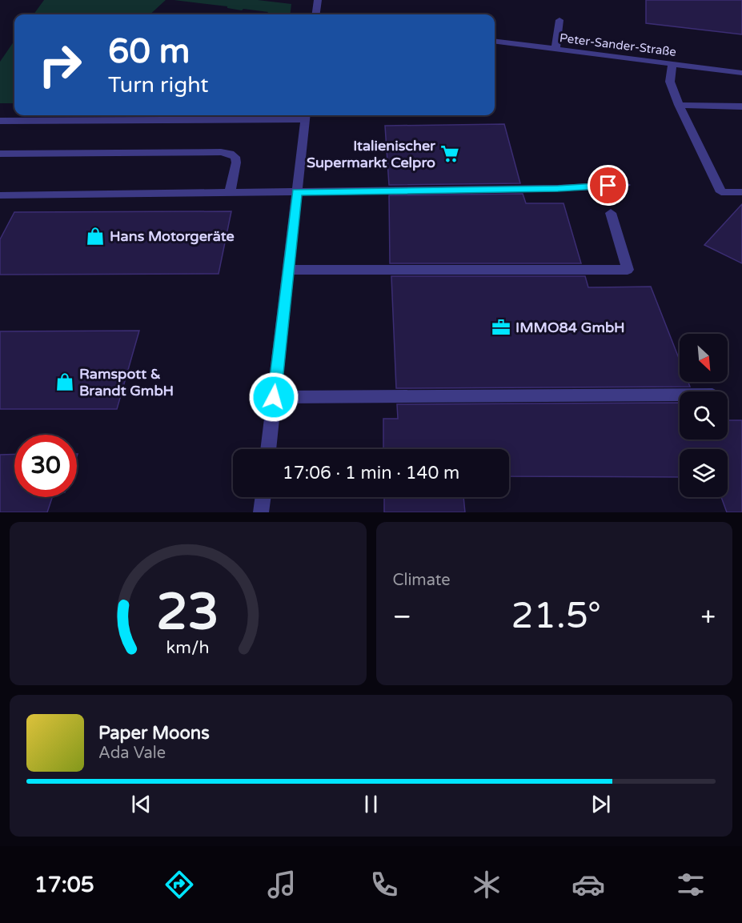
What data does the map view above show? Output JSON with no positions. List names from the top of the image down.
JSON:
{
  "streets": {
    "street": ["Peter-Sander-Straße"]
  },
  "places": {
    "supermarket": ["Italienischer Supermarkt Celpro"],
    "shop": ["Hans Motorgeräte", "Ramspott & Brandt GmbH"],
    "office": ["IMMO84 GmbH"]
  },
  "north": "bottom right",
  "page": {
    "turn": ["60 m", "Turn right"],
    "limit": "30",
    "trip": "17:06 · 1 min · 140 m",
    "tile": "Climate",
    "heat": ["−", "21.5°", "+"],
    "song": ["Paper Moons", "Ada Vale"],
    "tabs": "17:05",
    "gauge": ["23", "km/h"]
  }
}
